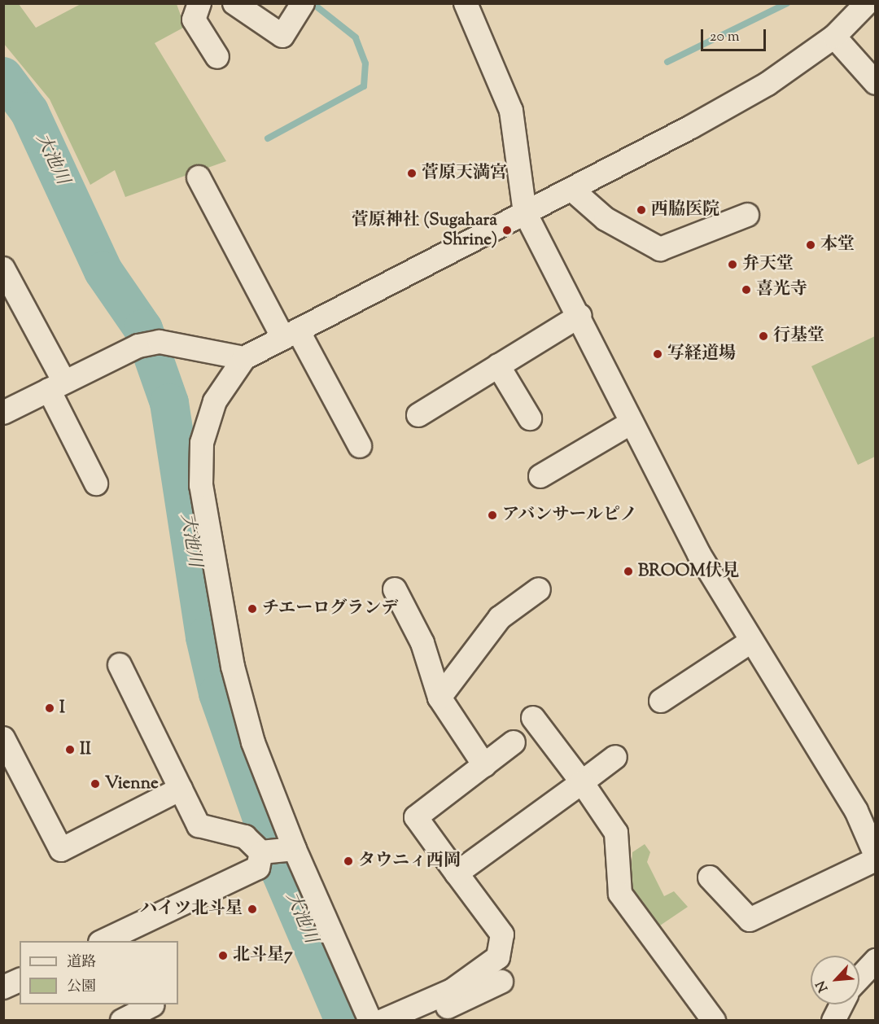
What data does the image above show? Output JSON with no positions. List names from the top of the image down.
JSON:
{
  "water": ["大池川"],
  "places": [
    "菅原天満宮",
    "西脇医院",
    "菅原神社 (Sugahara Shrine)",
    "本堂",
    "弁天堂",
    "喜光寺",
    "行基堂",
    "写経道場",
    "アバンサールピノ",
    "BROOM伏見",
    "チエーログランデ",
    "I",
    "II",
    "Vienne",
    "タウニィ西岡",
    "ハイツ北斗星",
    "北斗星7"
  ],
  "legend": ["道路", "公園"],
  "scale_bar": "20 m",
  "north": "bottom left"
}
